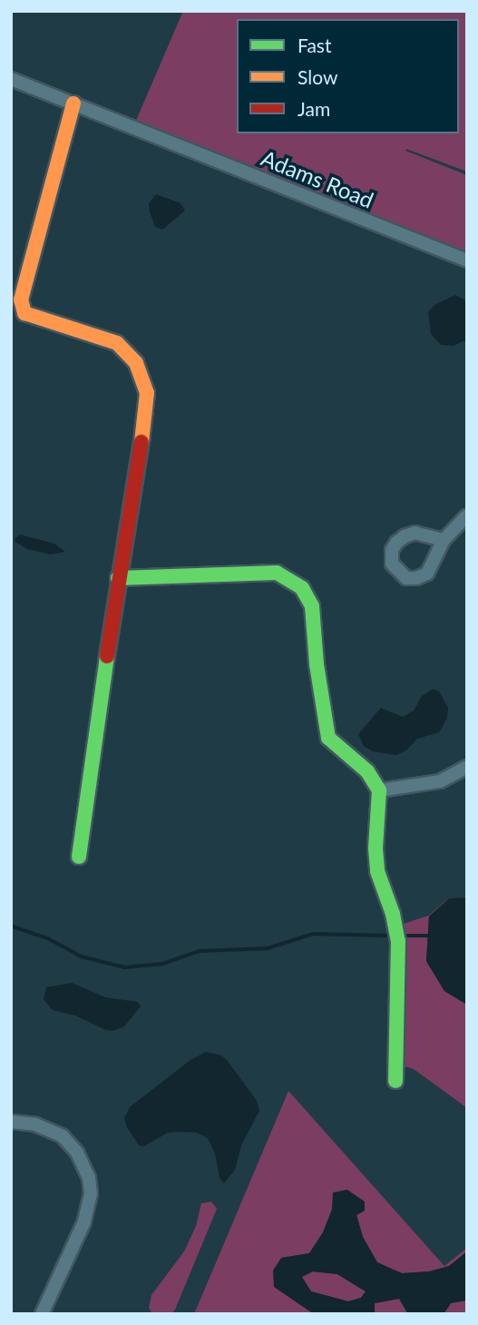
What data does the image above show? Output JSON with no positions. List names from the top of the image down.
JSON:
{
  "streets": {
    "street": ["Adams Road"]
  },
  "legend": ["Fast", "Slow", "Jam"]
}
